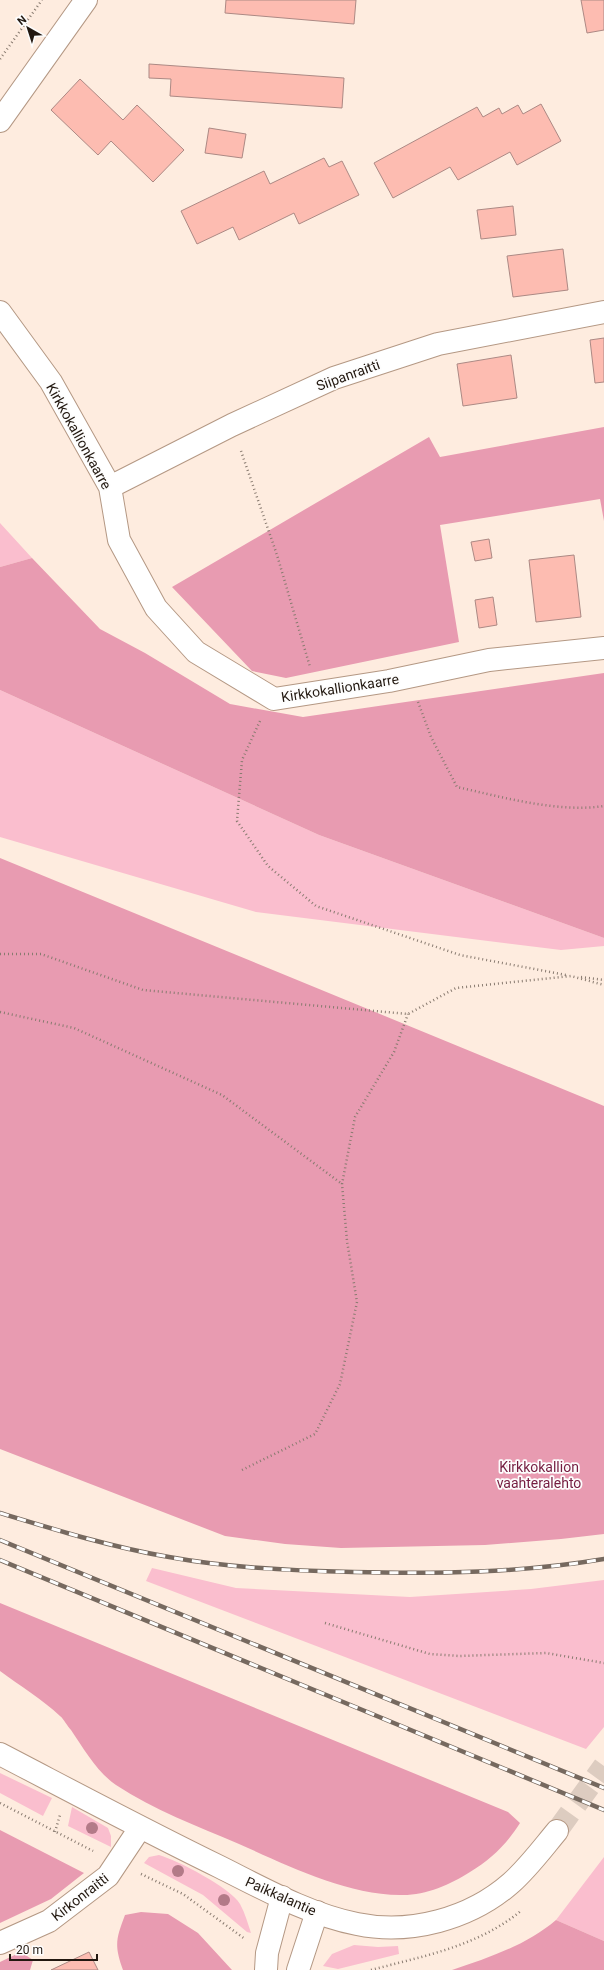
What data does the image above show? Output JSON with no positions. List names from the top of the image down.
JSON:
{
  "streets": {
    "street": [
      "Siipanraitti",
      "Kirkkokallionkaarre",
      "Paikkalantie",
      "Kirkonraitti"
    ]
  },
  "crossings": [
    ["Siipanraitti", "Kirkkokallionkaarre"],
    ["Paikkalantie", "Kirkonraitti"]
  ],
  "parks": ["Kirkkokallion vaahteralehto"],
  "scale_bar": "20 m",
  "north": "top left"
}
